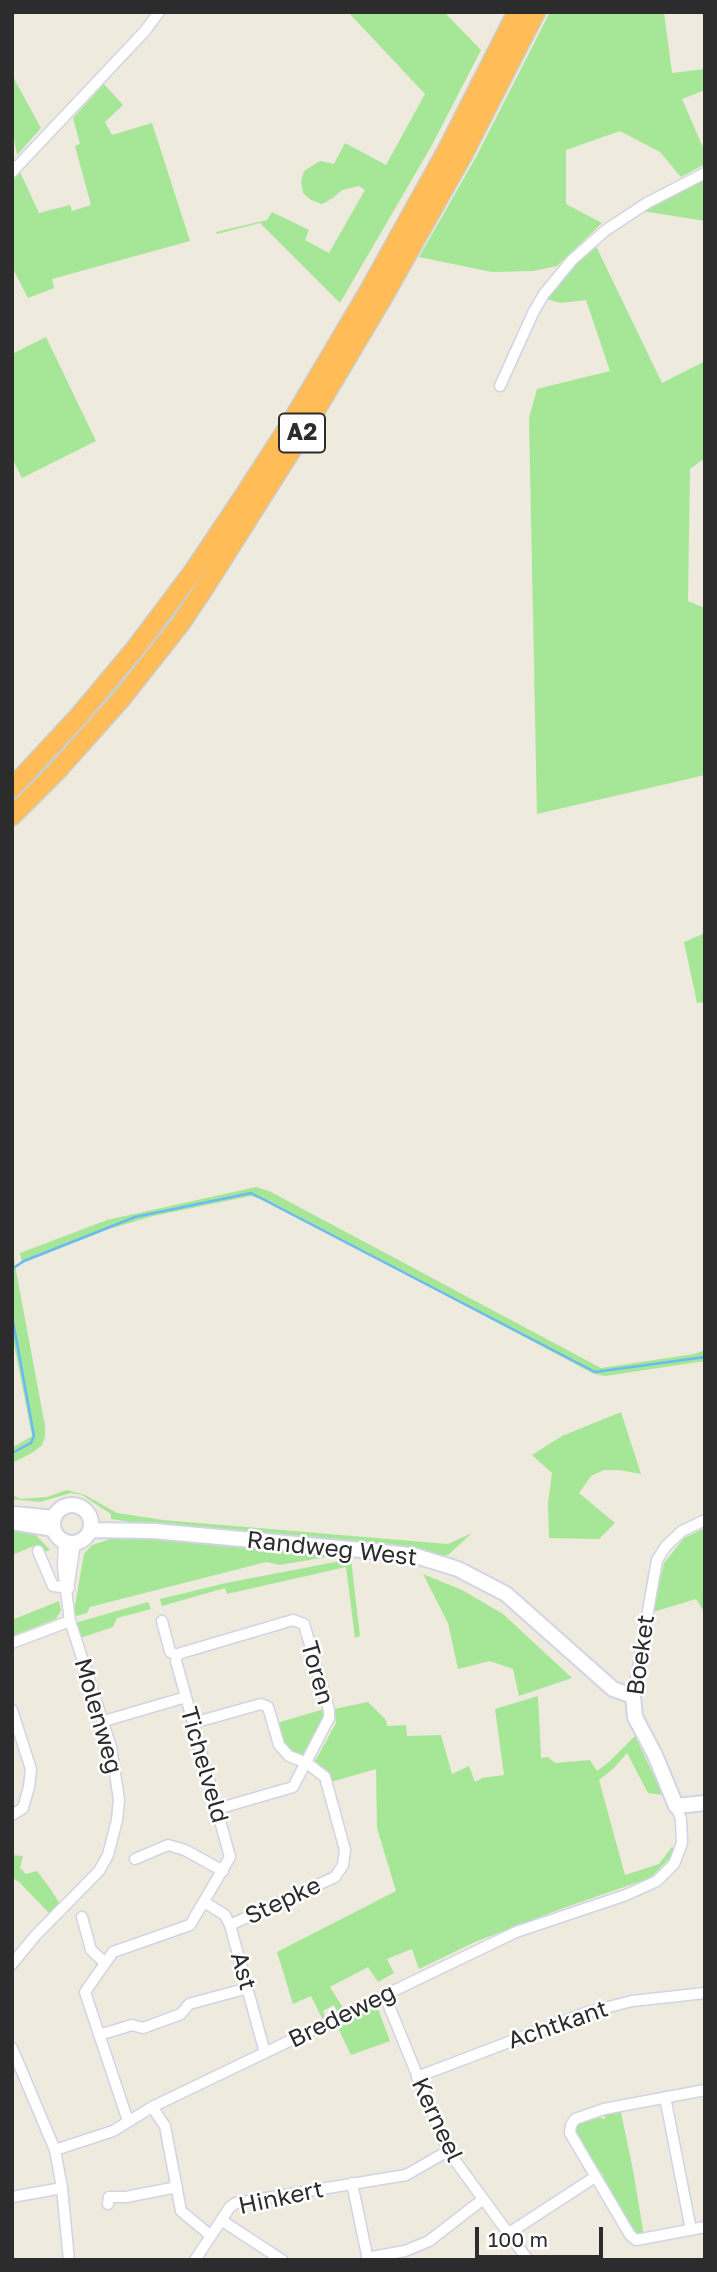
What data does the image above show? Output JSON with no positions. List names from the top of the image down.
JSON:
{
  "streets": {
    "highway": ["A2"],
    "street": [
      "Randweg West",
      "Boeket",
      "Toren",
      "Molenweg",
      "Tichelveld",
      "Stepke",
      "Ast",
      "Bredeweg",
      "Achtkant",
      "Kerneel",
      "Hinkert"
    ]
  },
  "crossings": [
    ["Randweg West", "Boeket"],
    ["Randweg West", "Molenweg"],
    ["Boeket", "Bredeweg"],
    ["Toren", "Tichelveld"],
    ["Toren", "Stepke"],
    ["Molenweg", "Tichelveld"],
    ["Tichelveld", "Ast"],
    ["Tichelveld", "Bredeweg"],
    ["Stepke", "Ast"],
    ["Ast", "Bredeweg"],
    ["Bredeweg", "Kerneel"],
    ["Achtkant", "Kerneel"],
    ["Kerneel", "Hinkert"]
  ],
  "scale_bar": "100 m"
}
